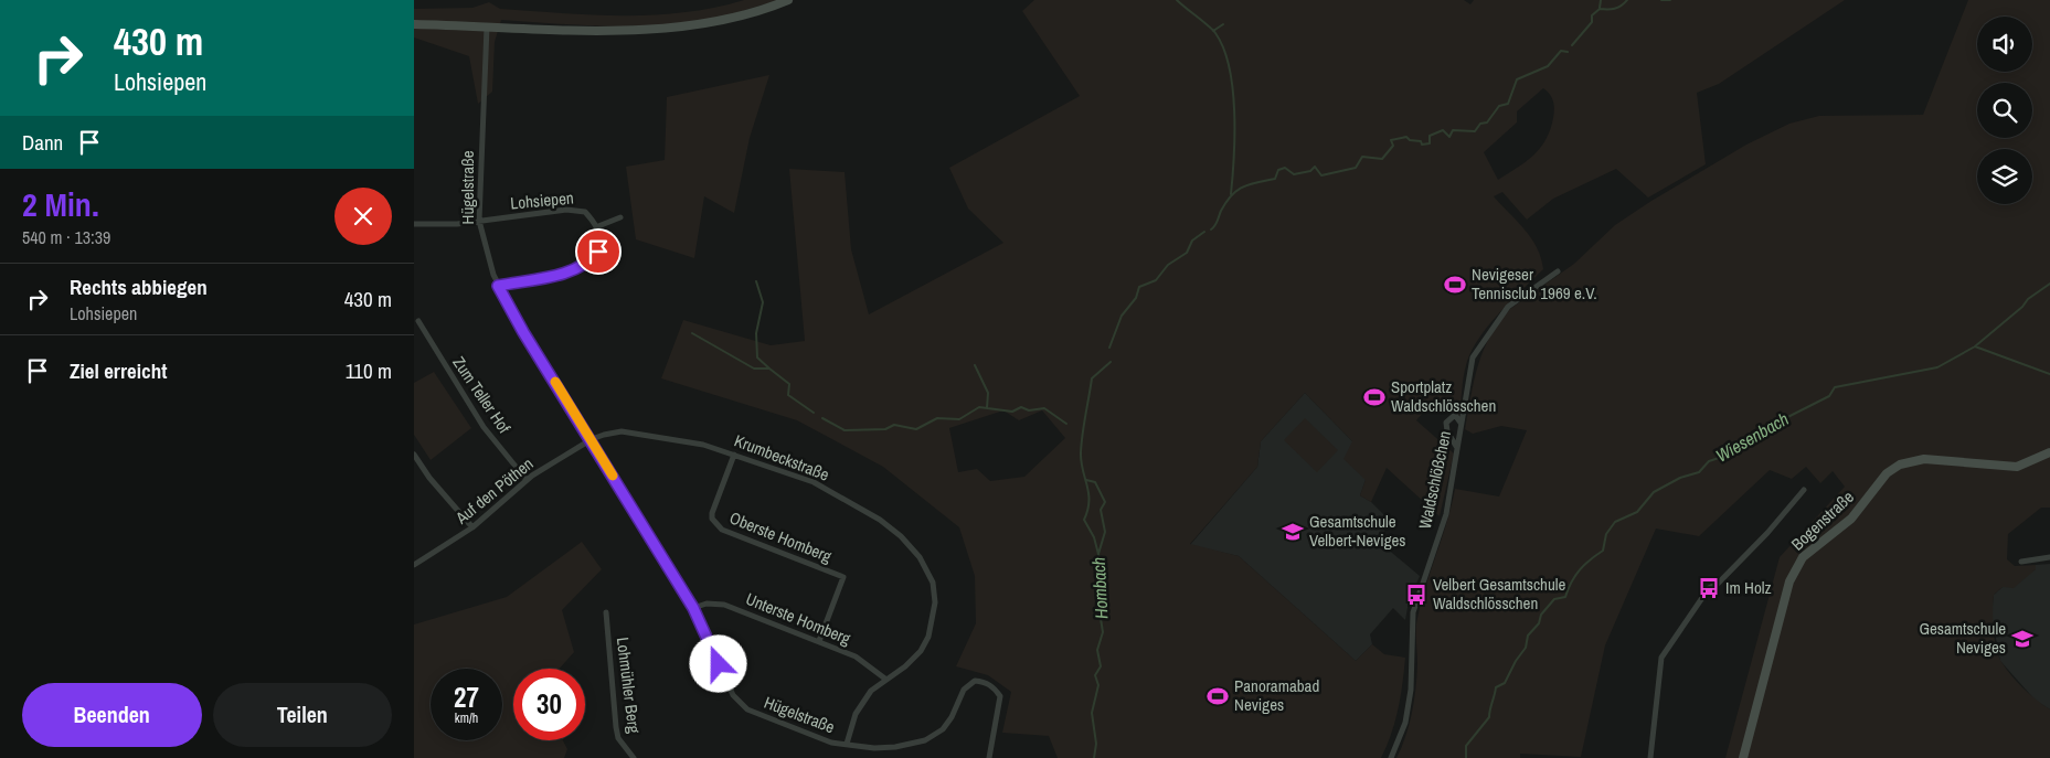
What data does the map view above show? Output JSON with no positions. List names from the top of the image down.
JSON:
{
  "streets": {
    "main road": ["Bogenstraße"],
    "street": [
      "Hügelstraße",
      "Lohsiepen",
      "Zum Teller Hof",
      "Krumbeckstraße",
      "Waldschlößchen",
      "Auf den Pöthen",
      "Oberste Homberg",
      "Unterste Homberg",
      "Lohmühler Berg"
    ]
  },
  "crossings": [
    ["Hügelstraße", "Lohsiepen"],
    ["Hügelstraße", "Krumbeckstraße"],
    ["Hügelstraße", "Auf den Pöthen"],
    ["Hügelstraße", "Unterste Homberg"],
    ["Zum Teller Hof", "Auf den Pöthen"],
    ["Krumbeckstraße", "Auf den Pöthen"],
    ["Krumbeckstraße", "Oberste Homberg"],
    ["Krumbeckstraße", "Unterste Homberg"],
    ["Oberste Homberg", "Unterste Homberg"]
  ],
  "water": ["Wiesenbach", "Hombach"],
  "places": {
    "sports": ["Nevigeser Tennisclub 1969 e.V.", "Sportplatz Waldschlösschen", "Panoramabad Neviges"],
    "school or university": ["Gesamtschule Velbert-Neviges", "Gesamtschule Neviges"],
    "bus stop": ["Im Holz", "Velbert Gesamtschule Waldschlösschen"]
  },
  "page": {
    "turn": ["430 m", "Lohsiepen"],
    "then": "Dann",
    "heading": ["2 Min.", "540 m · 13:39"],
    "list": [
      {
        "name": "Rechts abbiegen",
        "note": "Lohsiepen",
        "value": "430 m"
      },
      {
        "name": "Ziel erreicht",
        "value": "110 m"
      }
    ],
    "speed": "27 km/h",
    "limit": "30",
    "buttons": ["Beenden", "Teilen"]
  }
}
